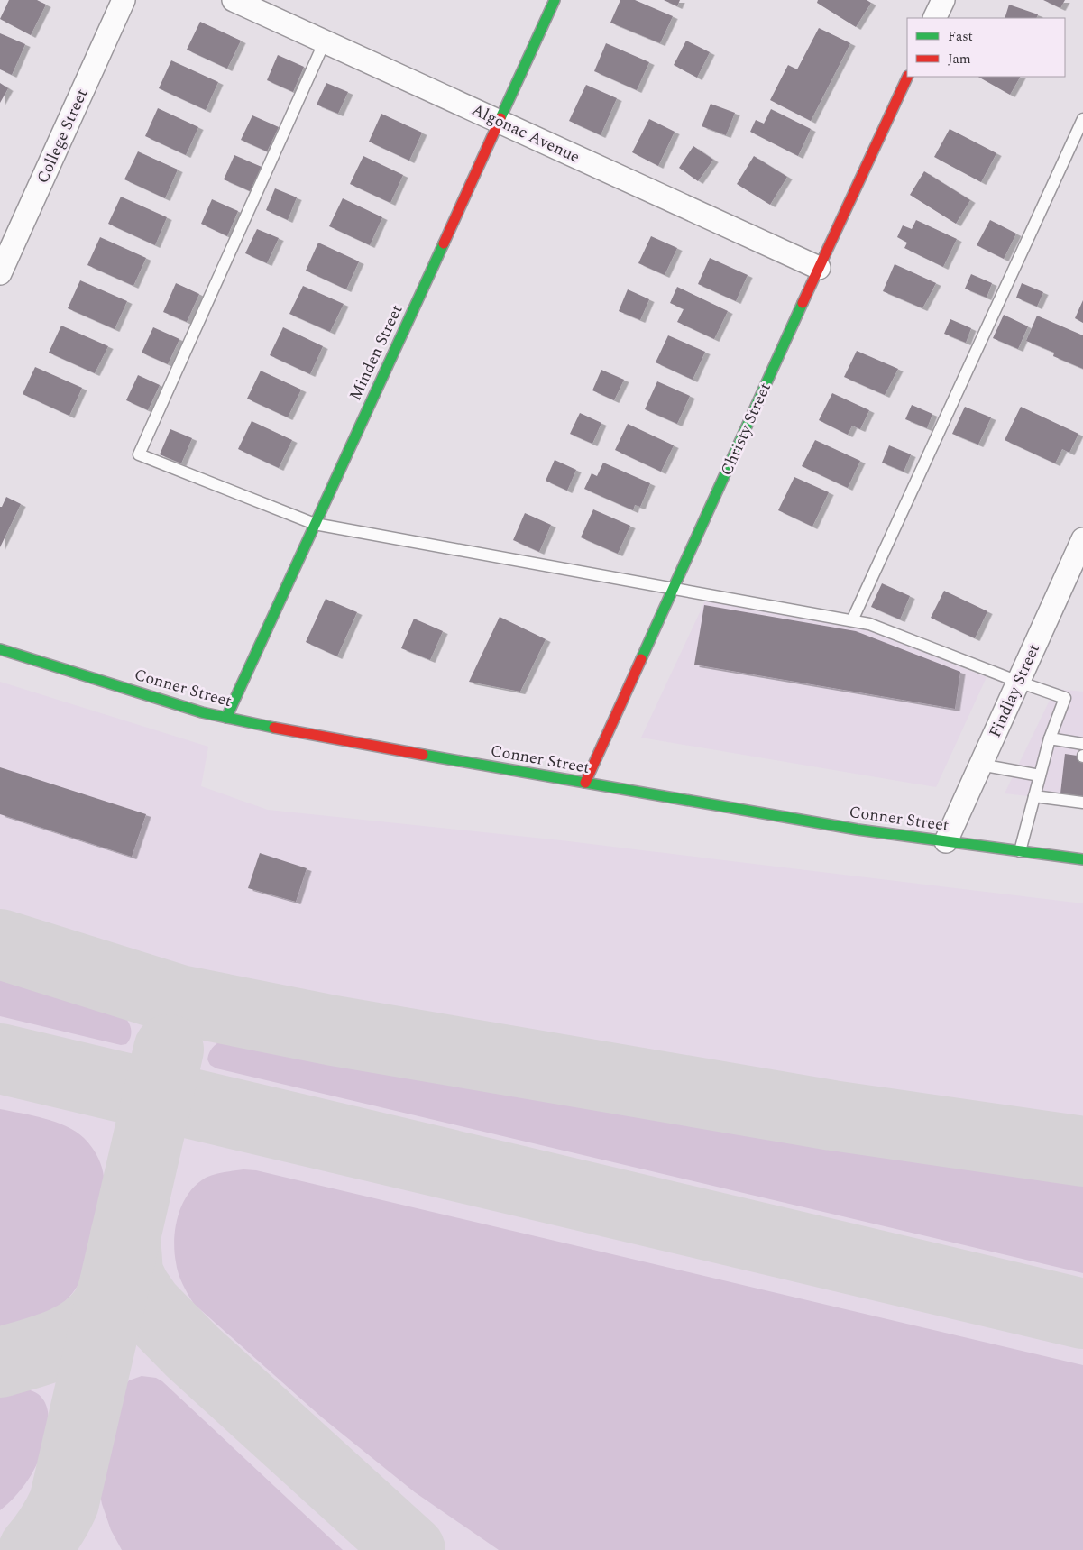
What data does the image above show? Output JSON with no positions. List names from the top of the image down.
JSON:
{
  "streets": {
    "street": [
      "Algonac Avenue",
      "College Street",
      "Minden Street",
      "Christy Street",
      "Conner Street",
      "Findlay Street"
    ]
  },
  "crossings": [
    ["Algonac Avenue", "Minden Street"],
    ["Algonac Avenue", "Christy Street"],
    ["Minden Street", "Conner Street"],
    ["Christy Street", "Conner Street"],
    ["Conner Street", "Findlay Street"]
  ],
  "legend": ["Fast", "Jam"]
}
